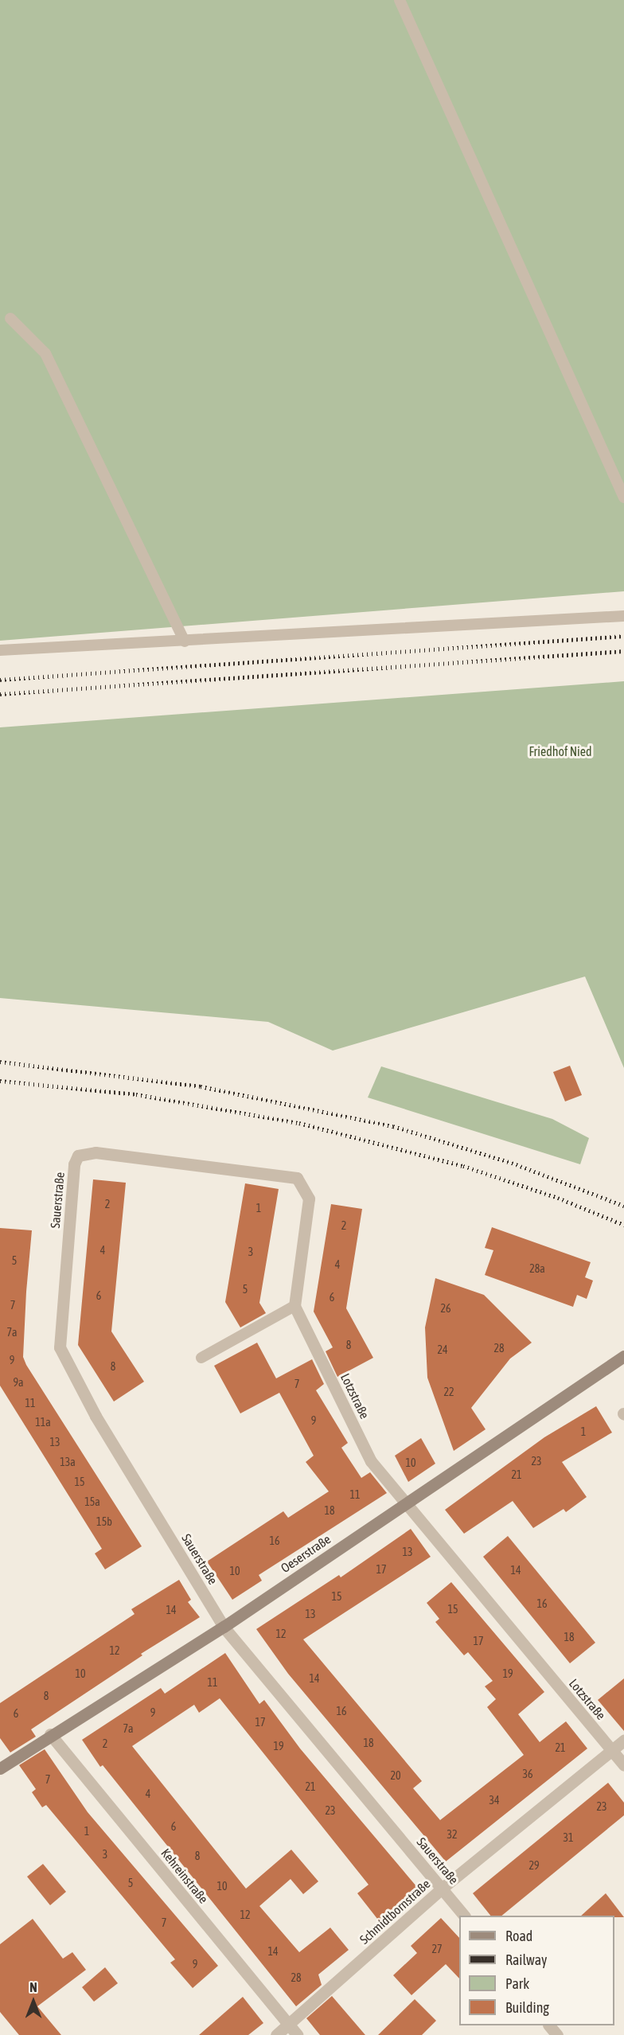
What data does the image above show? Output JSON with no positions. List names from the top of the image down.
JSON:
{
  "streets": {
    "street": [
      "Sauerstraße",
      "Lotzstraße",
      "Oeserstraße",
      "Kehreinstraße",
      "Schmidtbornstraße"
    ]
  },
  "crossings": [
    ["Sauerstraße", "Lotzstraße"],
    ["Sauerstraße", "Oeserstraße"],
    ["Sauerstraße", "Schmidtbornstraße"],
    ["Lotzstraße", "Oeserstraße"],
    ["Lotzstraße", "Schmidtbornstraße"],
    ["Oeserstraße", "Kehreinstraße"],
    ["Kehreinstraße", "Schmidtbornstraße"]
  ],
  "parks": ["Friedhof Nied"],
  "house_numbers": [
    "2",
    "1",
    "2",
    "4",
    "3",
    "5",
    "4",
    "28a",
    "5",
    "6",
    "6",
    "7",
    "26",
    "7a",
    "8",
    "28",
    "24",
    "9",
    "8",
    "9a",
    "7",
    "22",
    "11",
    "9",
    "11a",
    "1",
    "13",
    "23",
    "13a",
    "10",
    "21",
    "15",
    "11",
    "15a",
    "18",
    "15b",
    "16",
    "13",
    "17",
    "14",
    "10",
    "15",
    "16",
    "15",
    "14",
    "13",
    "12",
    "18",
    "17",
    "12",
    "10",
    "19",
    "14",
    "11",
    "8",
    "16",
    "9",
    "6",
    "17",
    "7a",
    "18",
    "2",
    "19",
    "21",
    "36",
    "20",
    "7",
    "21",
    "4",
    "34",
    "23",
    "23",
    "6",
    "1",
    "32",
    "31",
    "3",
    "8",
    "29",
    "5",
    "10",
    "12",
    "7",
    "27",
    "14",
    "9",
    "28"
  ],
  "legend": [
    "Road",
    "Railway",
    "Park",
    "Building"
  ],
  "north": "top"
}
